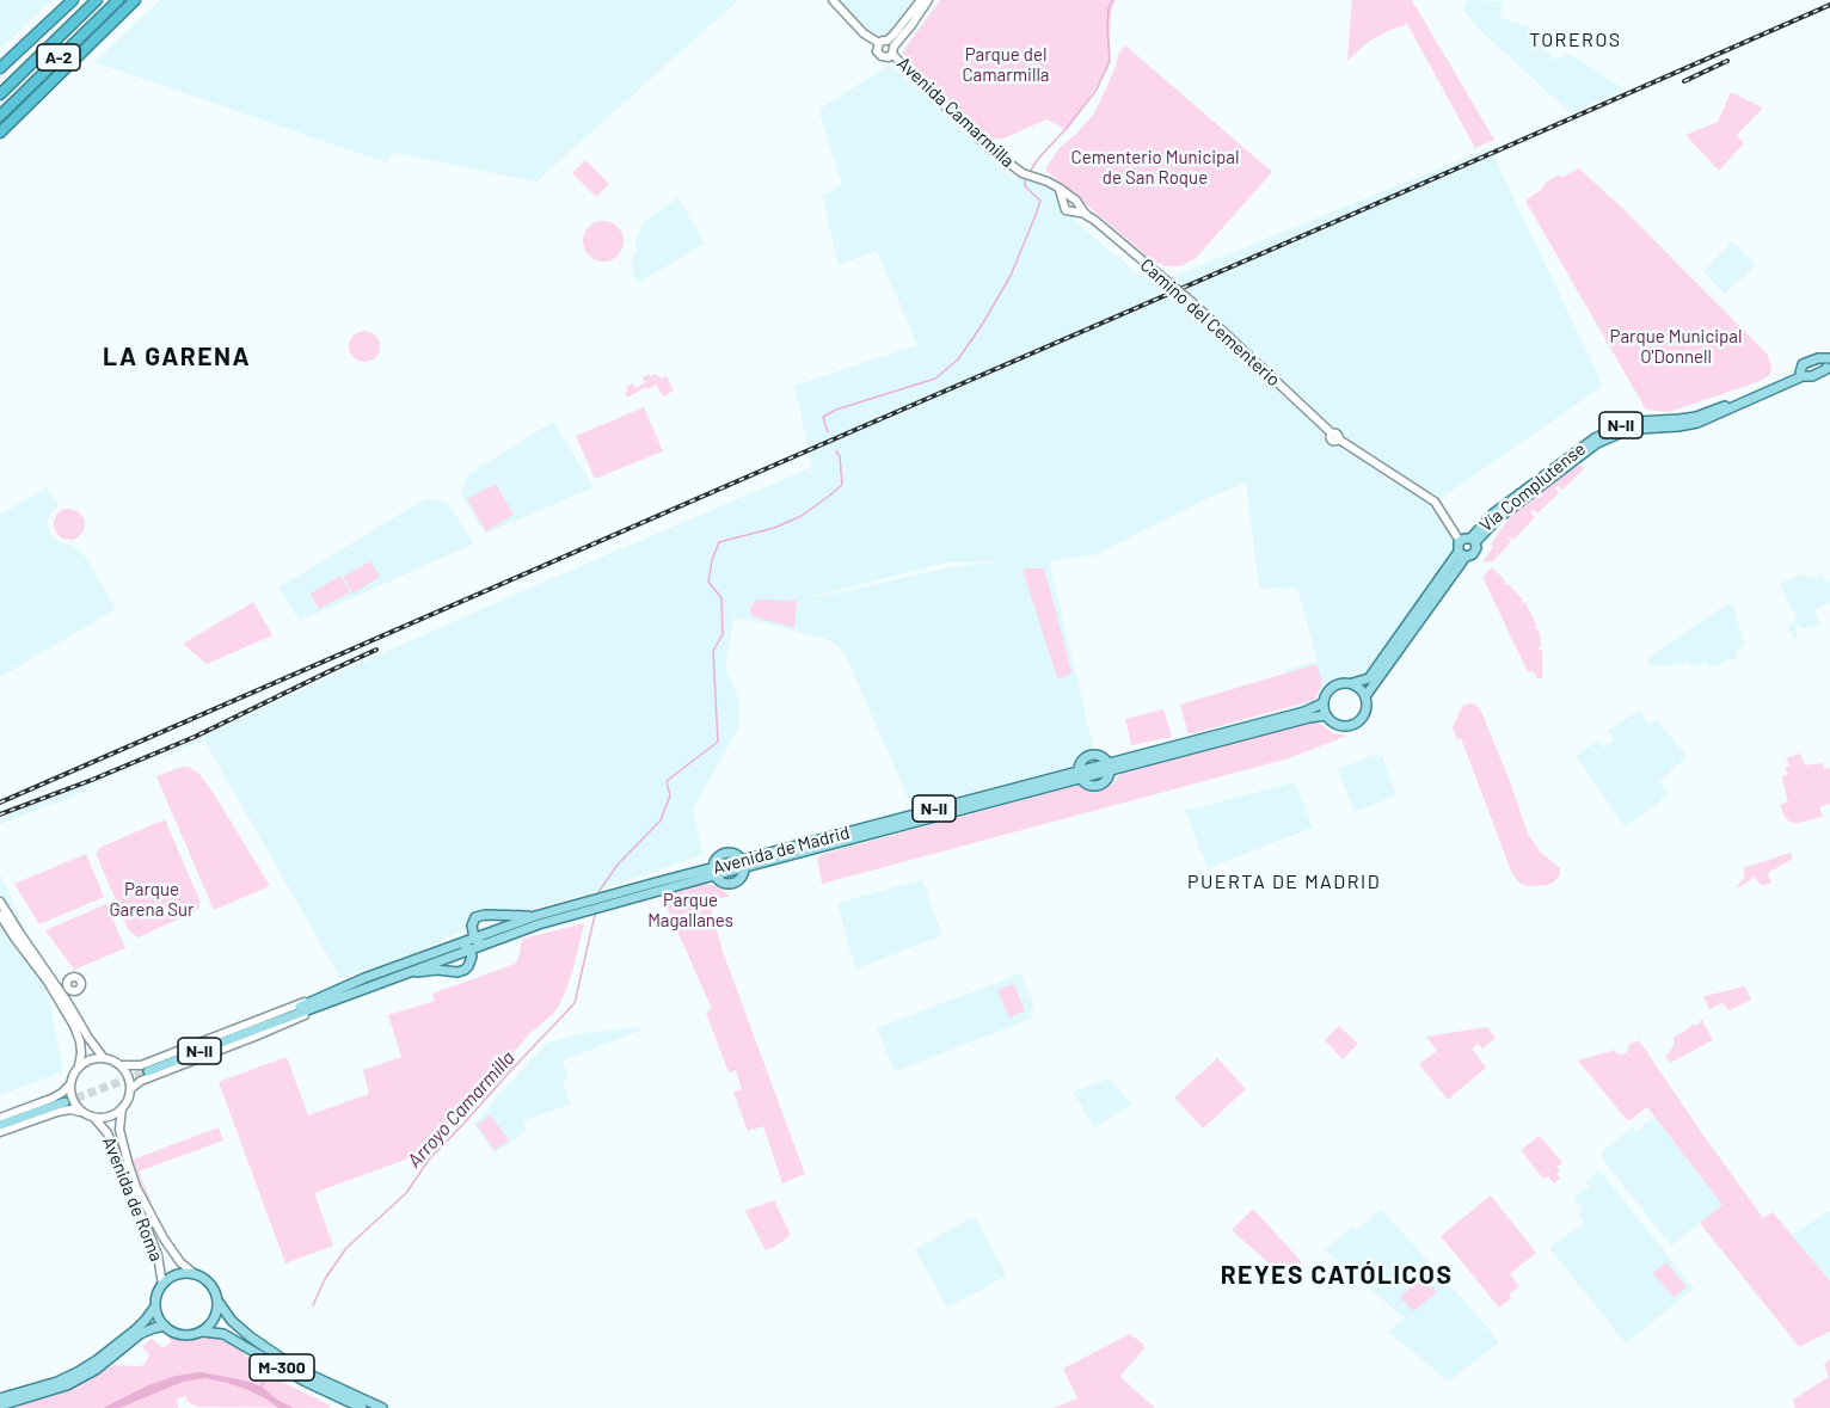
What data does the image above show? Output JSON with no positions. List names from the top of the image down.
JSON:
{
  "streets": {
    "highway": ["A-2"],
    "main road": [
      "N-II",
      "Vía Complutense",
      "Avenida de Madrid",
      "M-300"
    ],
    "street": ["Avenida Camarmilla", "Camino del Cementerio", "Avenida de Roma"]
  },
  "crossings": [
    ["Avenida Camarmilla", "Camino del Cementerio"],
    ["Camino del Cementerio", "N-II"],
    ["Camino del Cementerio", "Vía Complutense"],
    ["N-II", "Vía Complutense"],
    ["N-II", "Avenida de Madrid"],
    ["N-II", "Avenida de Roma"],
    ["N-II", "M-300"],
    ["Avenida de Roma", "M-300"]
  ],
  "districts": [
    "TOREROS",
    "LA GARENA",
    "PUERTA DE MADRID",
    "REYES CATÓLICOS"
  ],
  "water": ["Arroyo Camarmilla"],
  "parks": [
    "Parque del Camarmilla",
    "Cementerio Municipal de San Roque",
    "Parque Municipal O'Donnell",
    "Parque Garena Sur",
    "Parque Magallanes"
  ]
}
